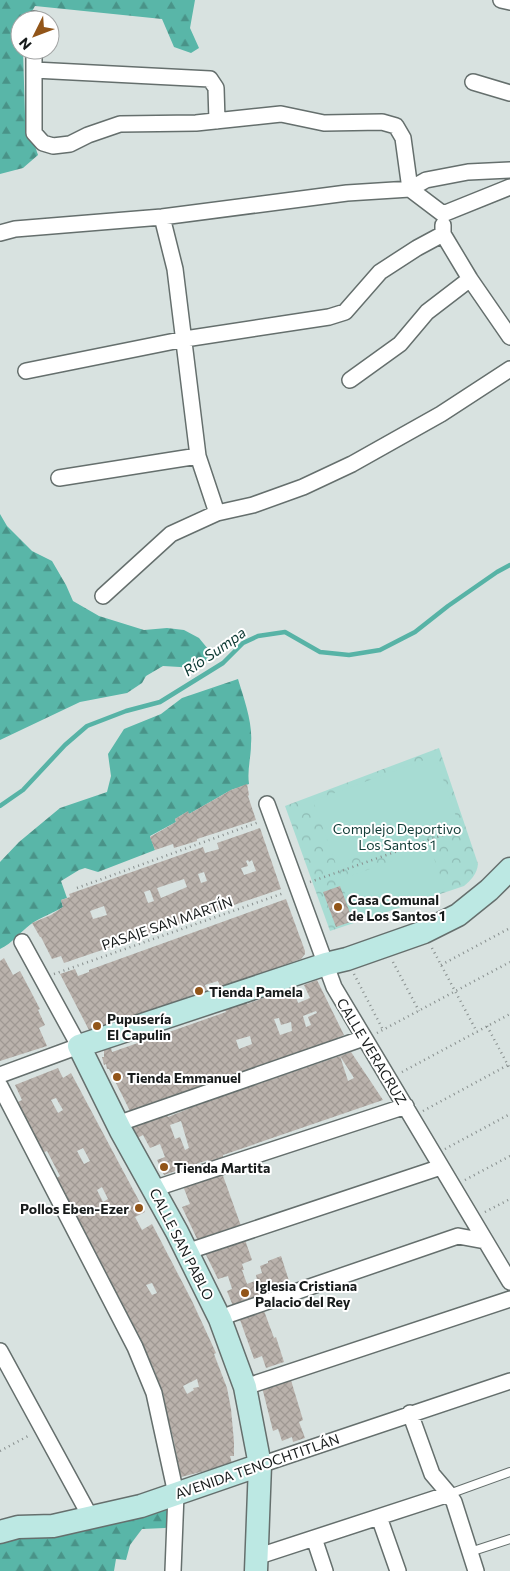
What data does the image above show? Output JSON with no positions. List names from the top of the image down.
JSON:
{
  "streets": {
    "street": ["CALLE VERACRUZ", "CALLE SAN PABLO", "AVENIDA TENOCHTITLÁN"],
    "path": ["PASAJE SAN MARTÍN"]
  },
  "crossings": [
    ["PASAJE SAN MARTÍN", "CALLE VERACRUZ"],
    ["PASAJE SAN MARTÍN", "CALLE SAN PABLO"],
    ["CALLE SAN PABLO", "AVENIDA TENOCHTITLÁN"]
  ],
  "water": ["Río Sumpa"],
  "parks": ["Complejo Deportivo Los Santos 1"],
  "places": [
    "Casa Comunal de Los Santos 1",
    "Tienda Pamela",
    "Pupusería El Capulin",
    "Tienda Emmanuel",
    "Tienda Martita",
    "Pollos Eben-Ezer",
    "Iglesia Cristiana Palacio del Rey"
  ],
  "north": "bottom left"
}
